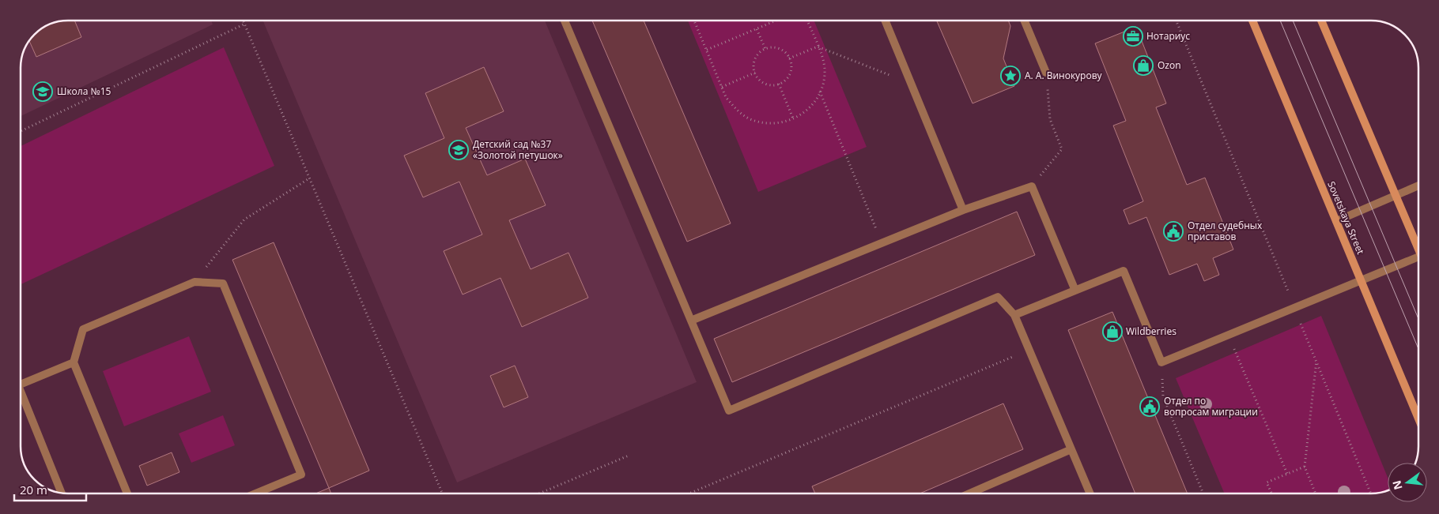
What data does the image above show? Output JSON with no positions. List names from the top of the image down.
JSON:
{
  "streets": {
    "main road": ["Sovetskaya Street"]
  },
  "places": {
    "office": ["Нотариус"],
    "shop": ["Ozon", "Wildberries"],
    "place": ["А. А. Винокурову"],
    "school or university": ["Школа №15", "Детский сад №37 «Золотой петушок»"],
    "public building": ["Отдел судебных приставов", "Отдел по вопросам миграции"]
  },
  "scale_bar": "20 m",
  "north": "left"
}
